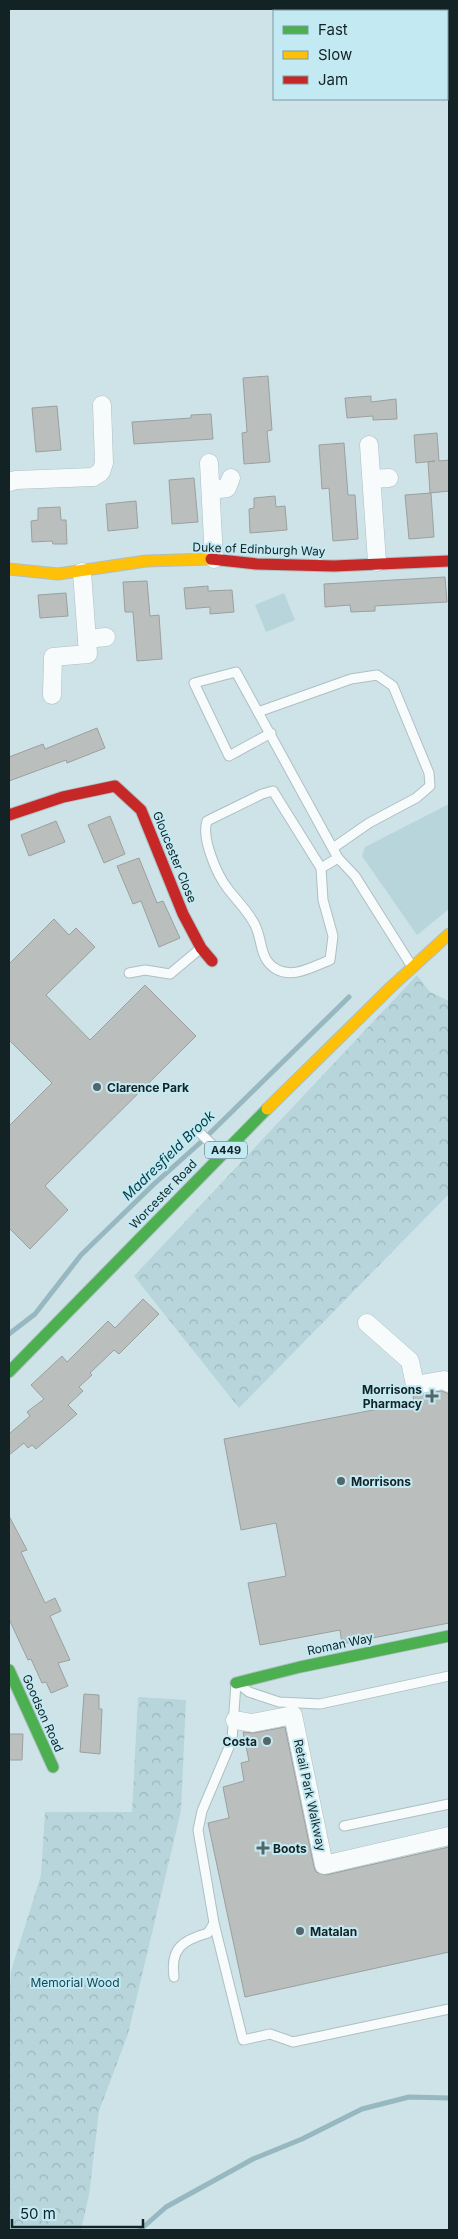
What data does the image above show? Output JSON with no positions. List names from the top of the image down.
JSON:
{
  "streets": {
    "main road": [
      "Duke of Edinburgh Way",
      "Gloucester Close",
      "A449",
      "Worcester Road",
      "Roman Way",
      "Goodson Road"
    ],
    "street": ["Retail Park Walkway"]
  },
  "water": ["Madresfield Brook"],
  "parks": ["Memorial Wood"],
  "places": {
    "other": [
      "Clarence Park",
      "Morrisons",
      "Costa",
      "Matalan"
    ],
    "health": ["Morrisons Pharmacy", "Boots"]
  },
  "legend": ["Fast", "Slow", "Jam"],
  "scale_bar": "50 m"
}
